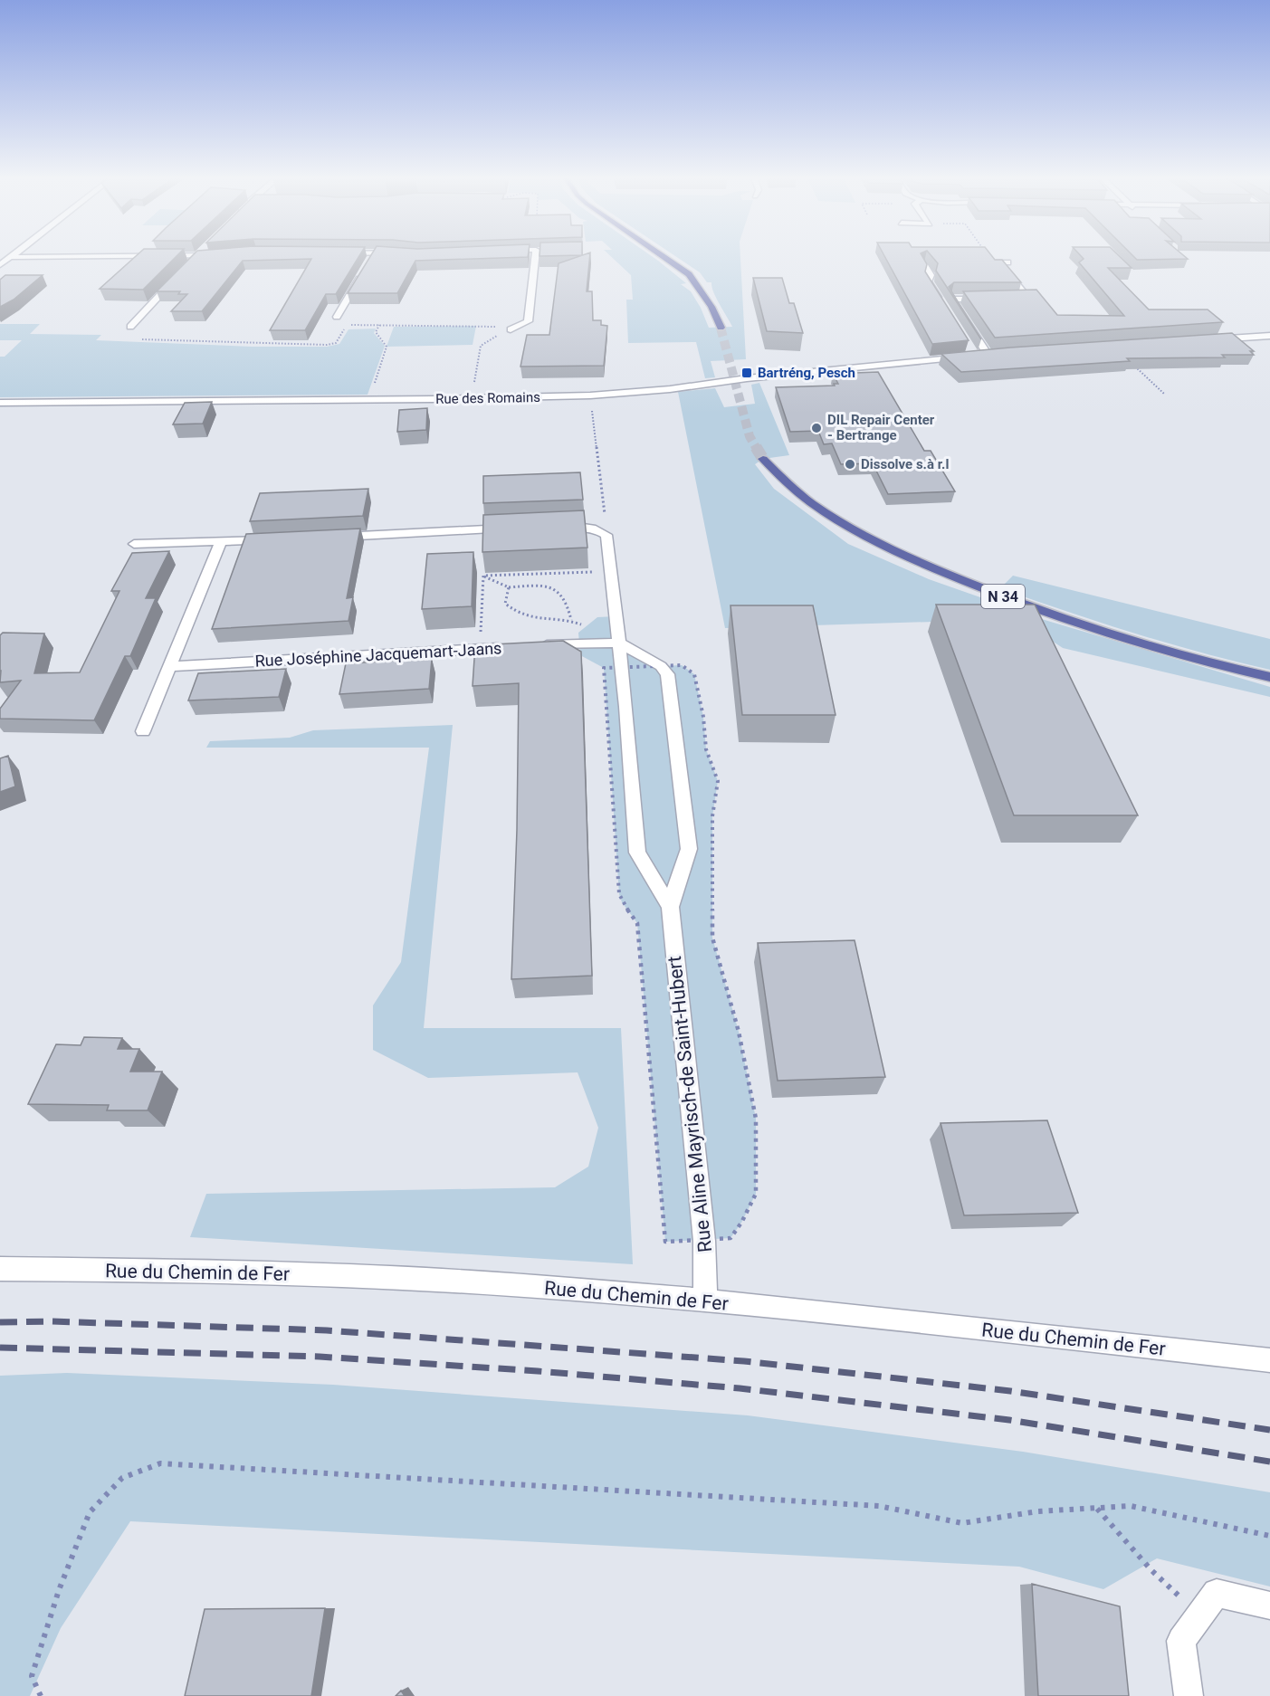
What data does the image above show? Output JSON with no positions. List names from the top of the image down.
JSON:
{
  "streets": {
    "main road": ["N 34"],
    "street": [
      "Rue des Romains",
      "Rue Joséphine Jacquemart-Jaans",
      "Rue Aline Mayrisch-de Saint-Hubert",
      "Rue du Chemin de Fer"
    ]
  },
  "crossings": [
    ["Rue Aline Mayrisch-de Saint-Hubert", "Rue du Chemin de Fer"]
  ],
  "places": {
    "transit": ["Bartréng, Pesch"],
    "other": ["DIL Repair Center - Bertrange", "Dissolve s.à r.l"]
  }
}
